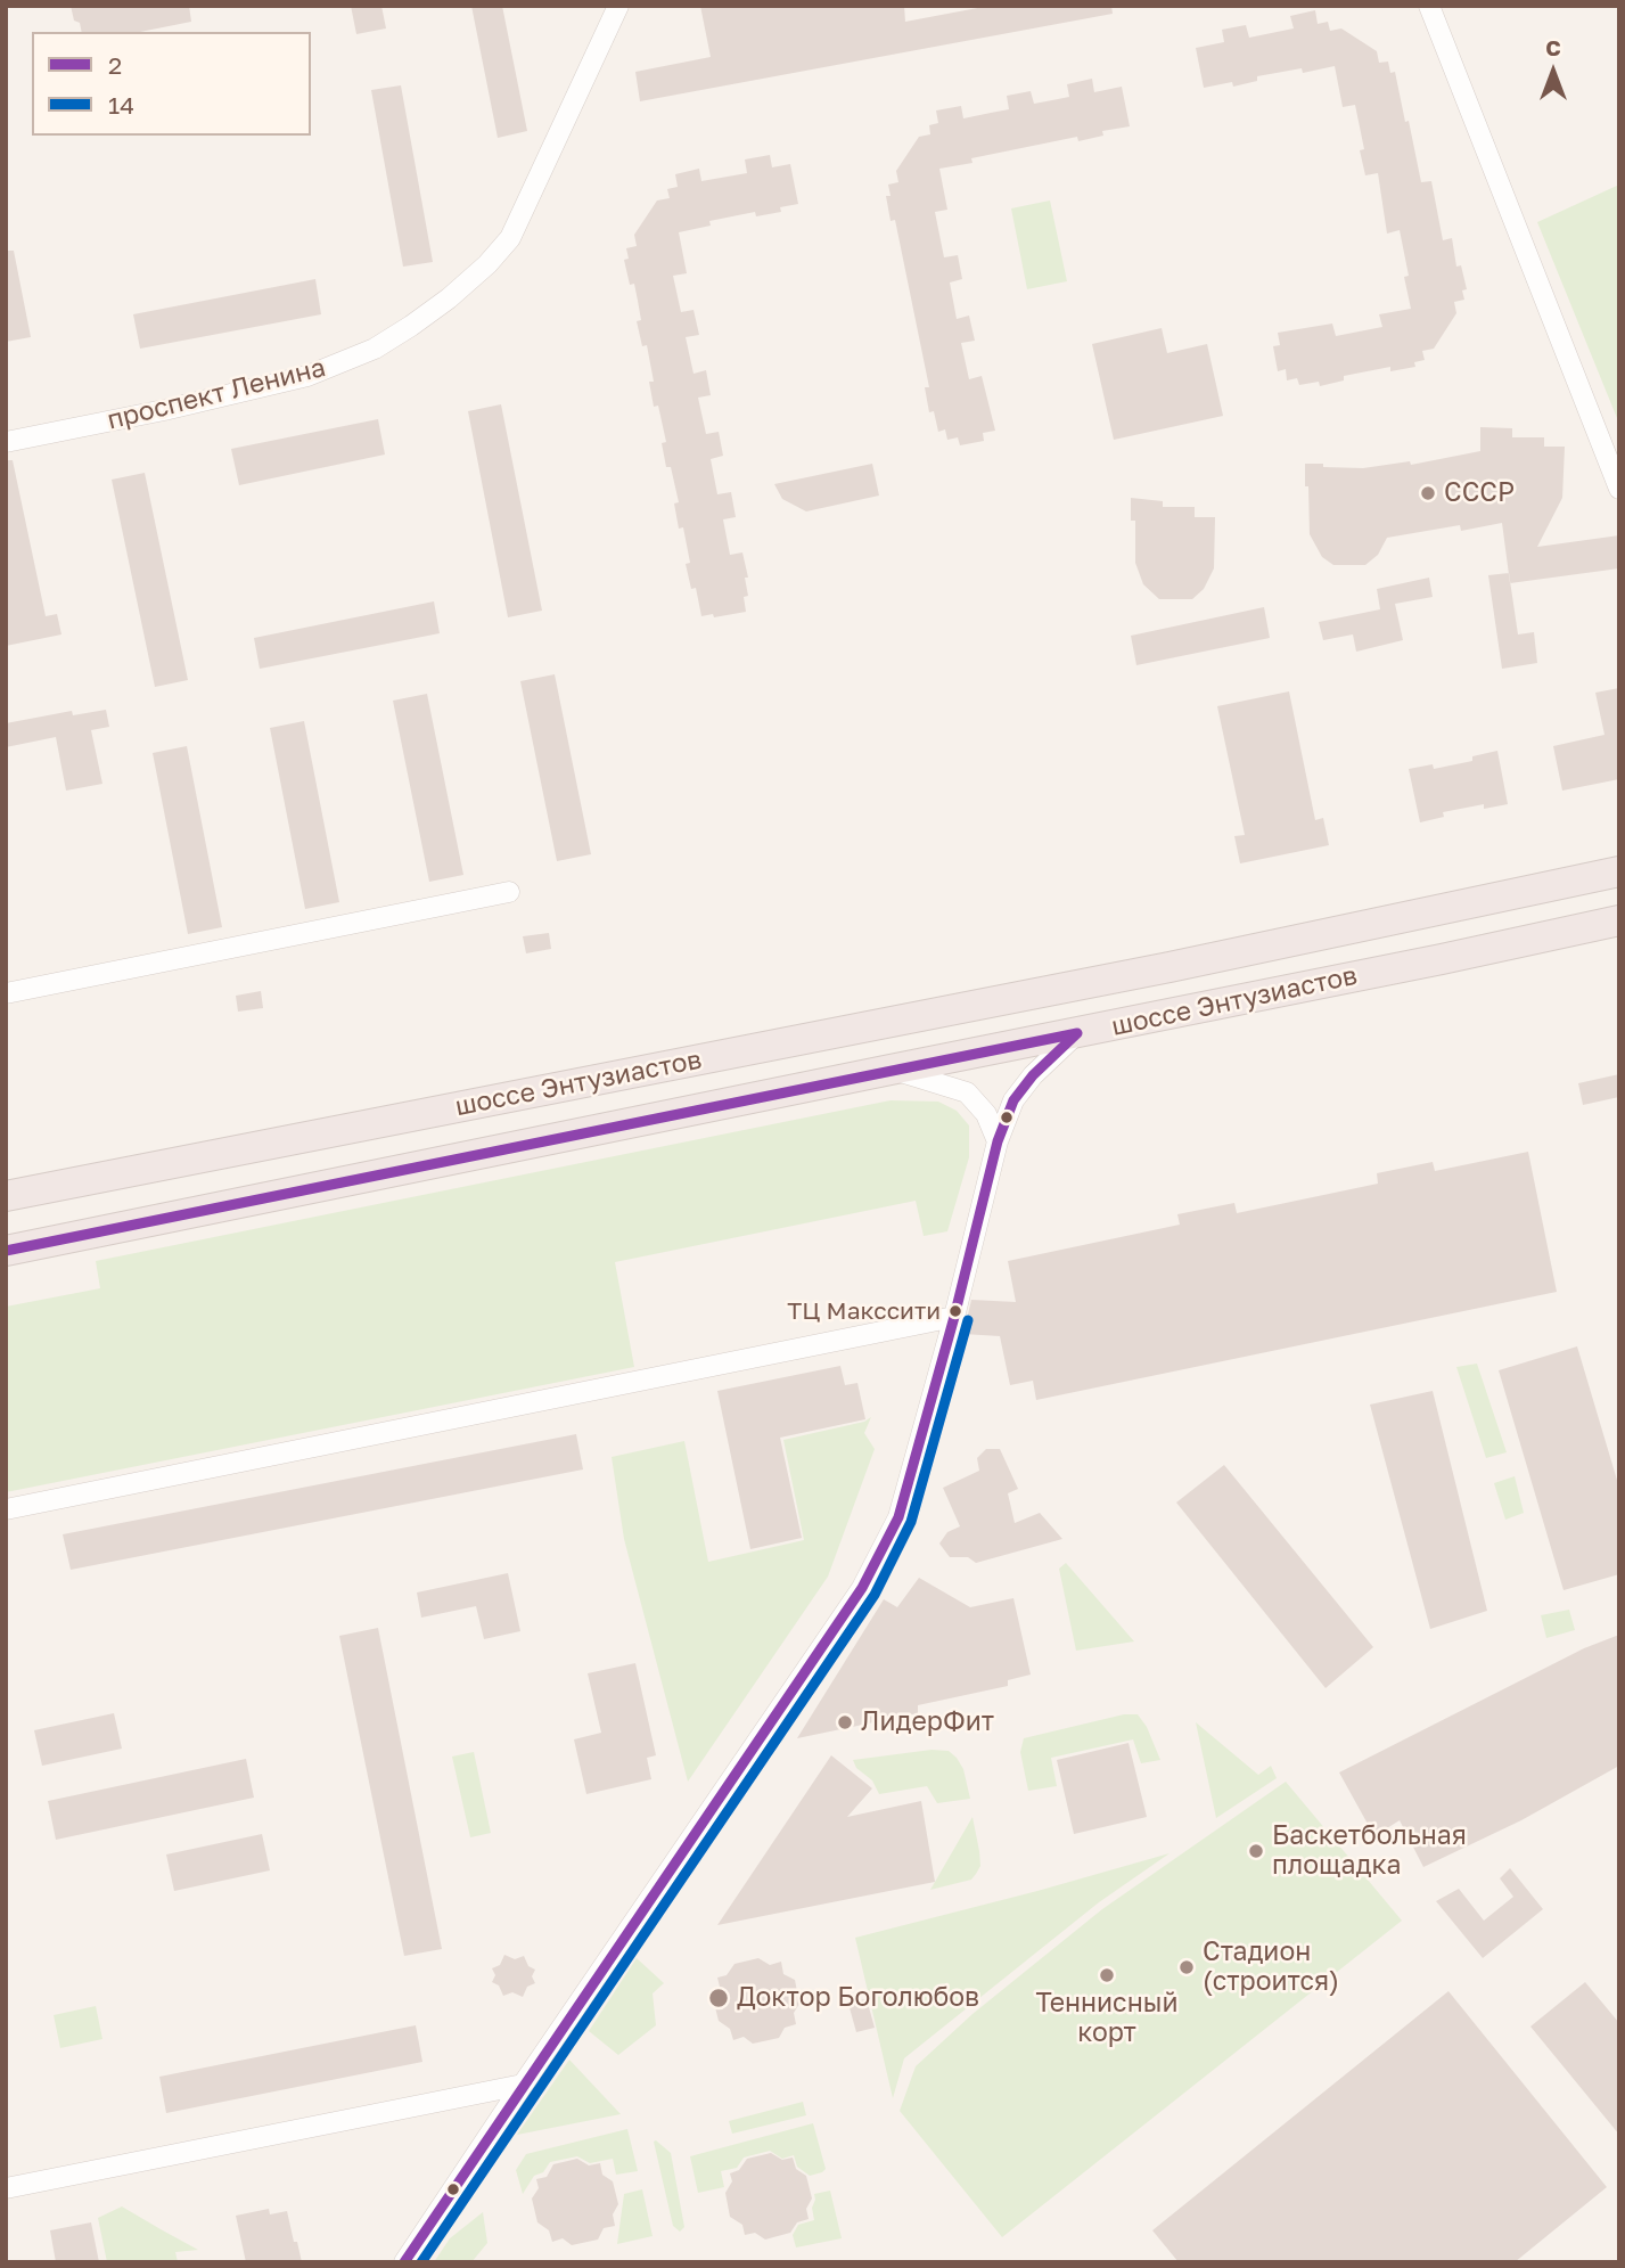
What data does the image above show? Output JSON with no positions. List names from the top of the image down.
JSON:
{
  "streets": {
    "highway": ["шоссе Энтузиастов"],
    "street": ["проспект Ленина"]
  },
  "places": [
    "СССР",
    "ТЦ Макссити",
    "ЛидерФит",
    "Баскетбольная площадка",
    "Стадион (строится)",
    "Теннисный корт",
    "Доктор Боголюбов"
  ],
  "lines": ["transit line 2", "transit line 14"],
  "legend": ["2", "14"],
  "north": "top"
}
